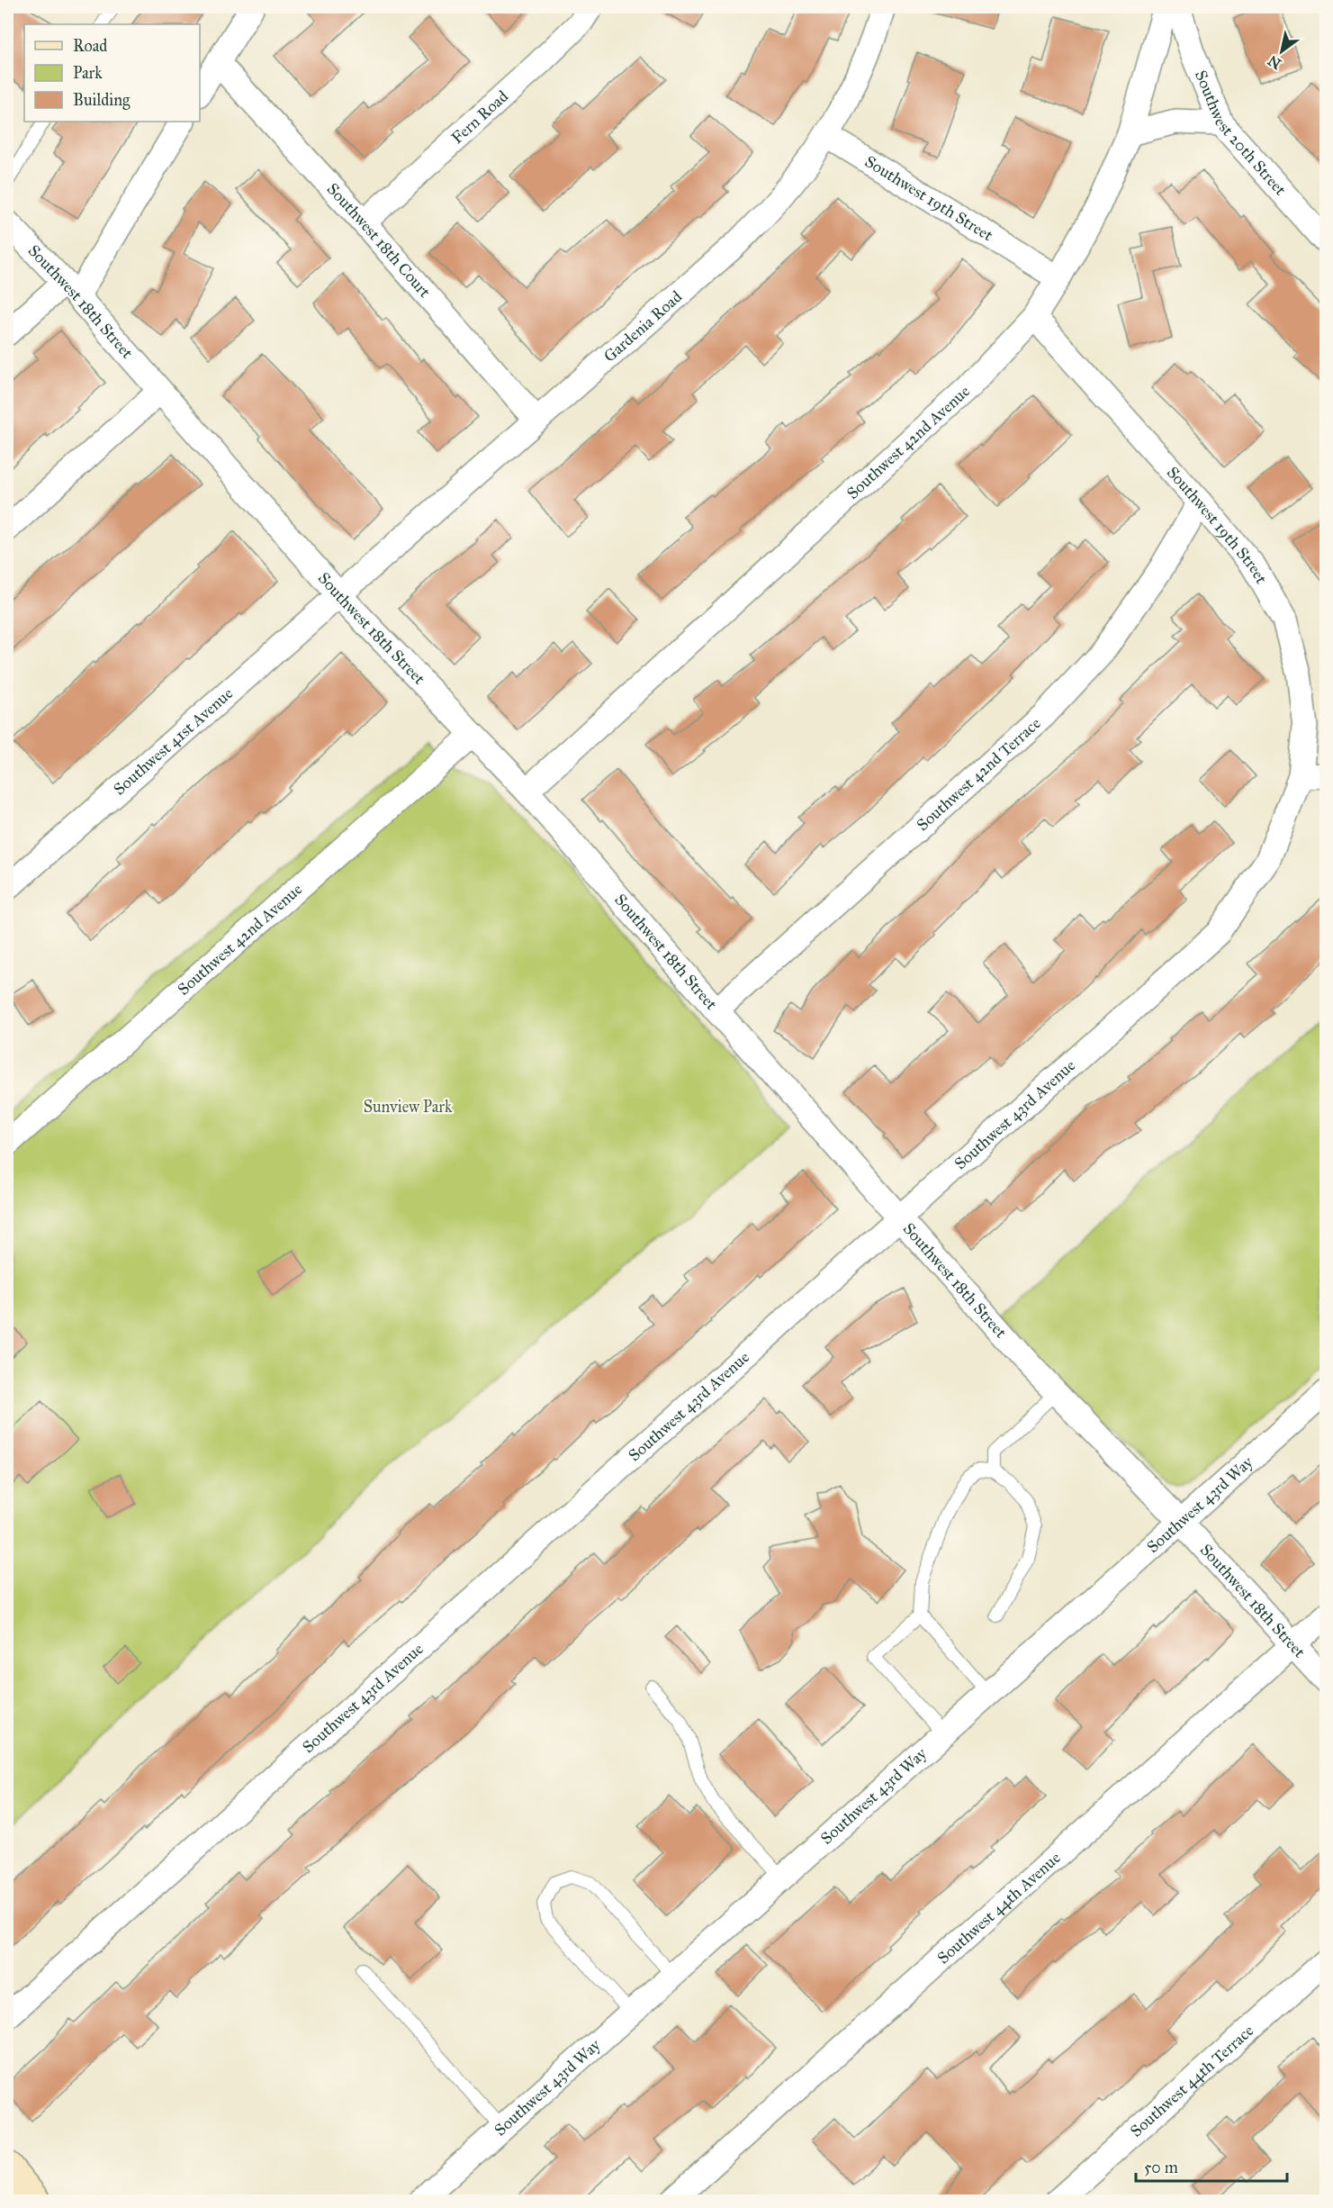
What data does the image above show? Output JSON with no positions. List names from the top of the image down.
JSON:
{
  "streets": {
    "street": [
      "Fern Road",
      "Southwest 20th Street",
      "Southwest 19th Street",
      "Southwest 18th Court",
      "Southwest 18th Street",
      "Gardenia Road",
      "Southwest 42nd Avenue",
      "Southwest 41st Avenue",
      "Southwest 42nd Terrace",
      "Southwest 43rd Avenue",
      "Southwest 43rd Way",
      "Southwest 44th Avenue",
      "Southwest 44th Terrace"
    ]
  },
  "crossings": [
    ["Fern Road", "Southwest 18th Court"],
    ["Southwest 19th Street", "Gardenia Road"],
    ["Southwest 19th Street", "Southwest 42nd Avenue"],
    ["Southwest 19th Street", "Southwest 42nd Terrace"],
    ["Southwest 19th Street", "Southwest 43rd Avenue"],
    ["Southwest 18th Court", "Gardenia Road"],
    ["Southwest 18th Street", "Gardenia Road"],
    ["Southwest 18th Street", "Southwest 42nd Avenue"],
    ["Southwest 18th Street", "Southwest 41st Avenue"],
    ["Southwest 18th Street", "Southwest 42nd Terrace"],
    ["Southwest 18th Street", "Southwest 43rd Avenue"],
    ["Southwest 18th Street", "Southwest 43rd Way"],
    ["Southwest 18th Street", "Southwest 44th Avenue"],
    ["Gardenia Road", "Southwest 41st Avenue"]
  ],
  "parks": ["Sunview Park"],
  "legend": ["Road", "Park", "Building"],
  "scale_bar": "50 m",
  "north": "bottom left"
}
